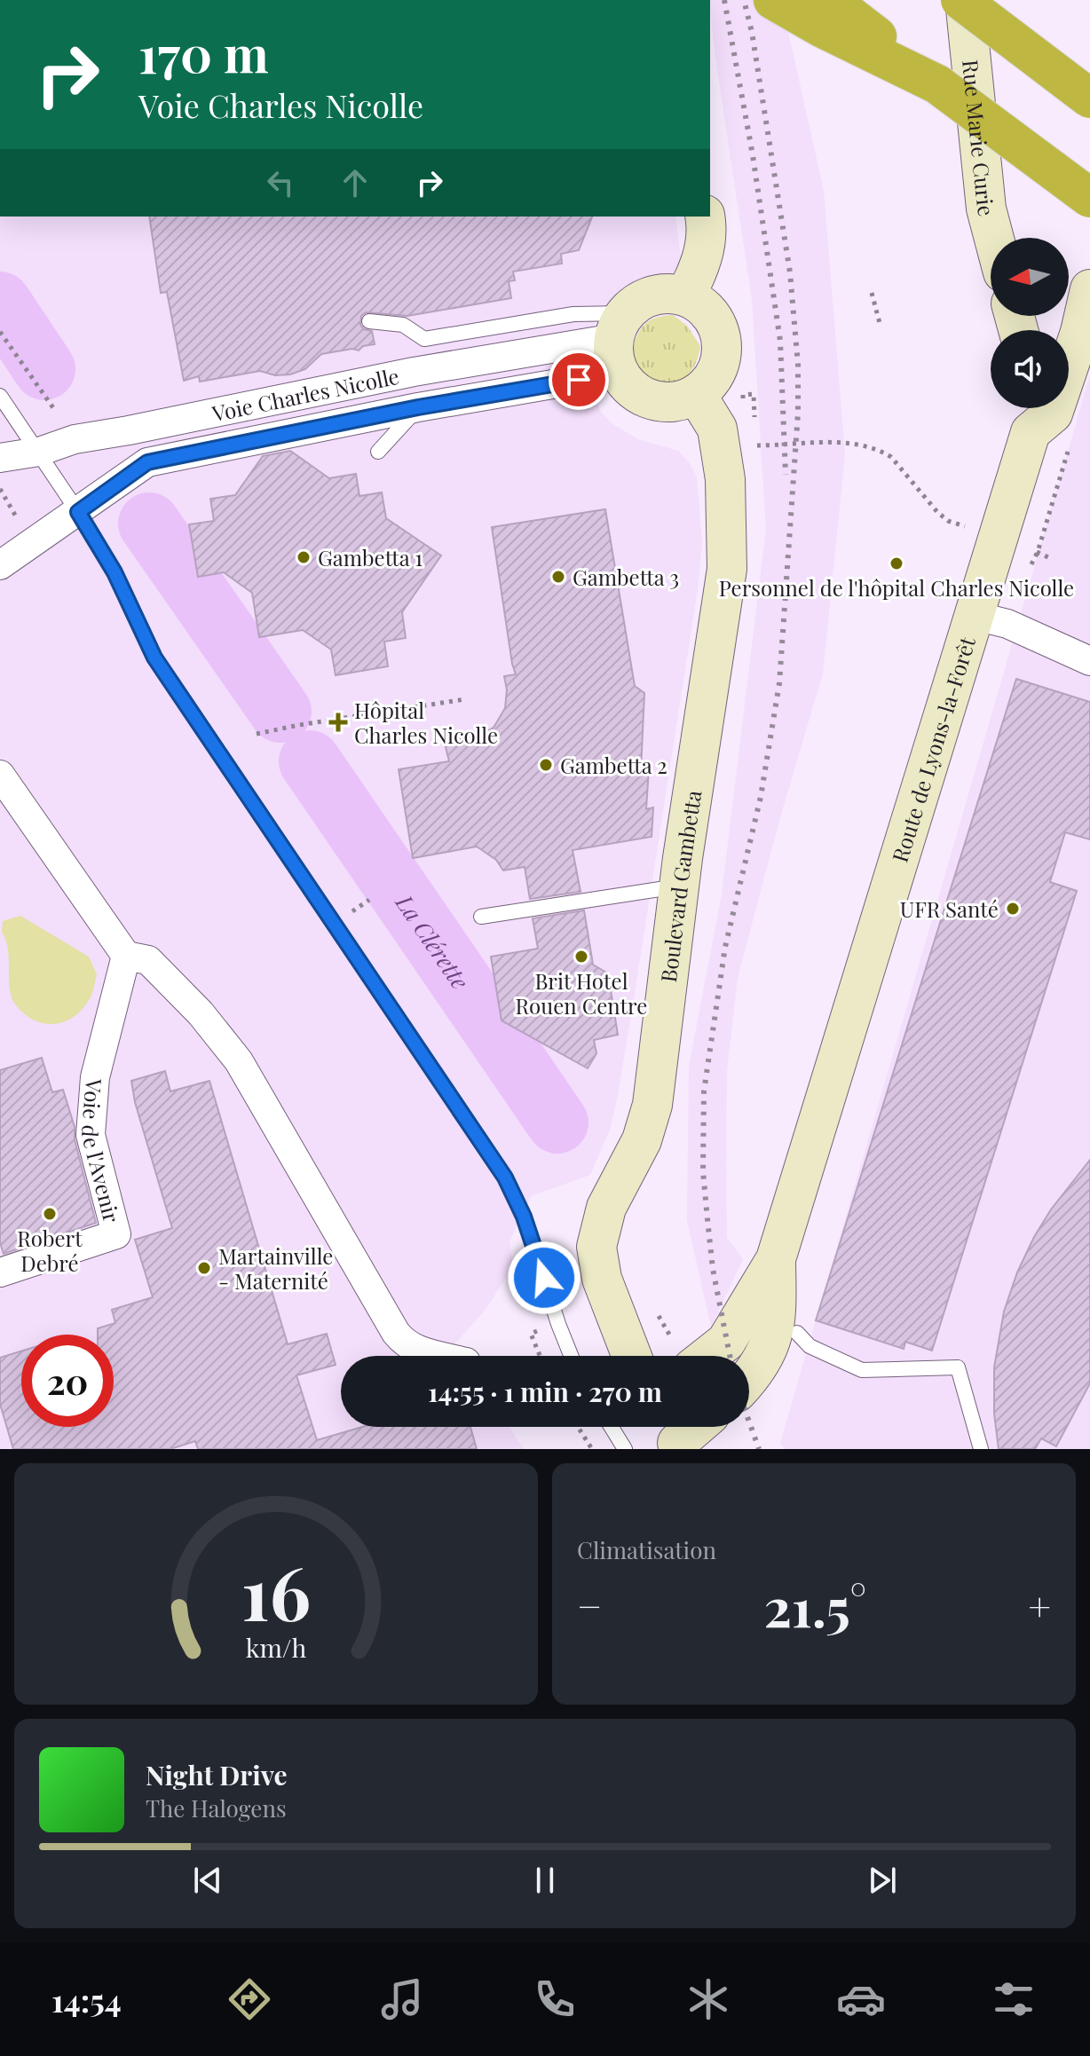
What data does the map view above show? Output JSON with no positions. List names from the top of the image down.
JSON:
{
  "streets": {
    "street": [
      "Rue Marie Curie",
      "Voie Charles Nicolle",
      "Route de Lyons-la-Forêt",
      "Boulevard Gambetta",
      "Voie de l'Avenir"
    ]
  },
  "crossings": [
    ["Voie Charles Nicolle", "Boulevard Gambetta"]
  ],
  "water": ["La Clérette"],
  "places": {
    "other": [
      "Gambetta 1",
      "Personnel de l'hôpital Charles Nicolle",
      "Gambetta 3",
      "Gambetta 2",
      "UFR Santé",
      "Brit Hotel Rouen Centre",
      "Robert Debré",
      "Martainville - Maternité"
    ],
    "health": ["Hôpital Charles Nicolle"]
  },
  "north": "left",
  "page": {
    "turn": ["170 m", "Voie Charles Nicolle"],
    "limit": "20",
    "trip": "14:55 · 1 min · 270 m",
    "tile": "Climatisation",
    "heat": ["−", "21.5°", "+"],
    "song": ["Night Drive", "The Halogens"],
    "tabs": "14:54",
    "gauge": ["16", "km/h"]
  }
}
